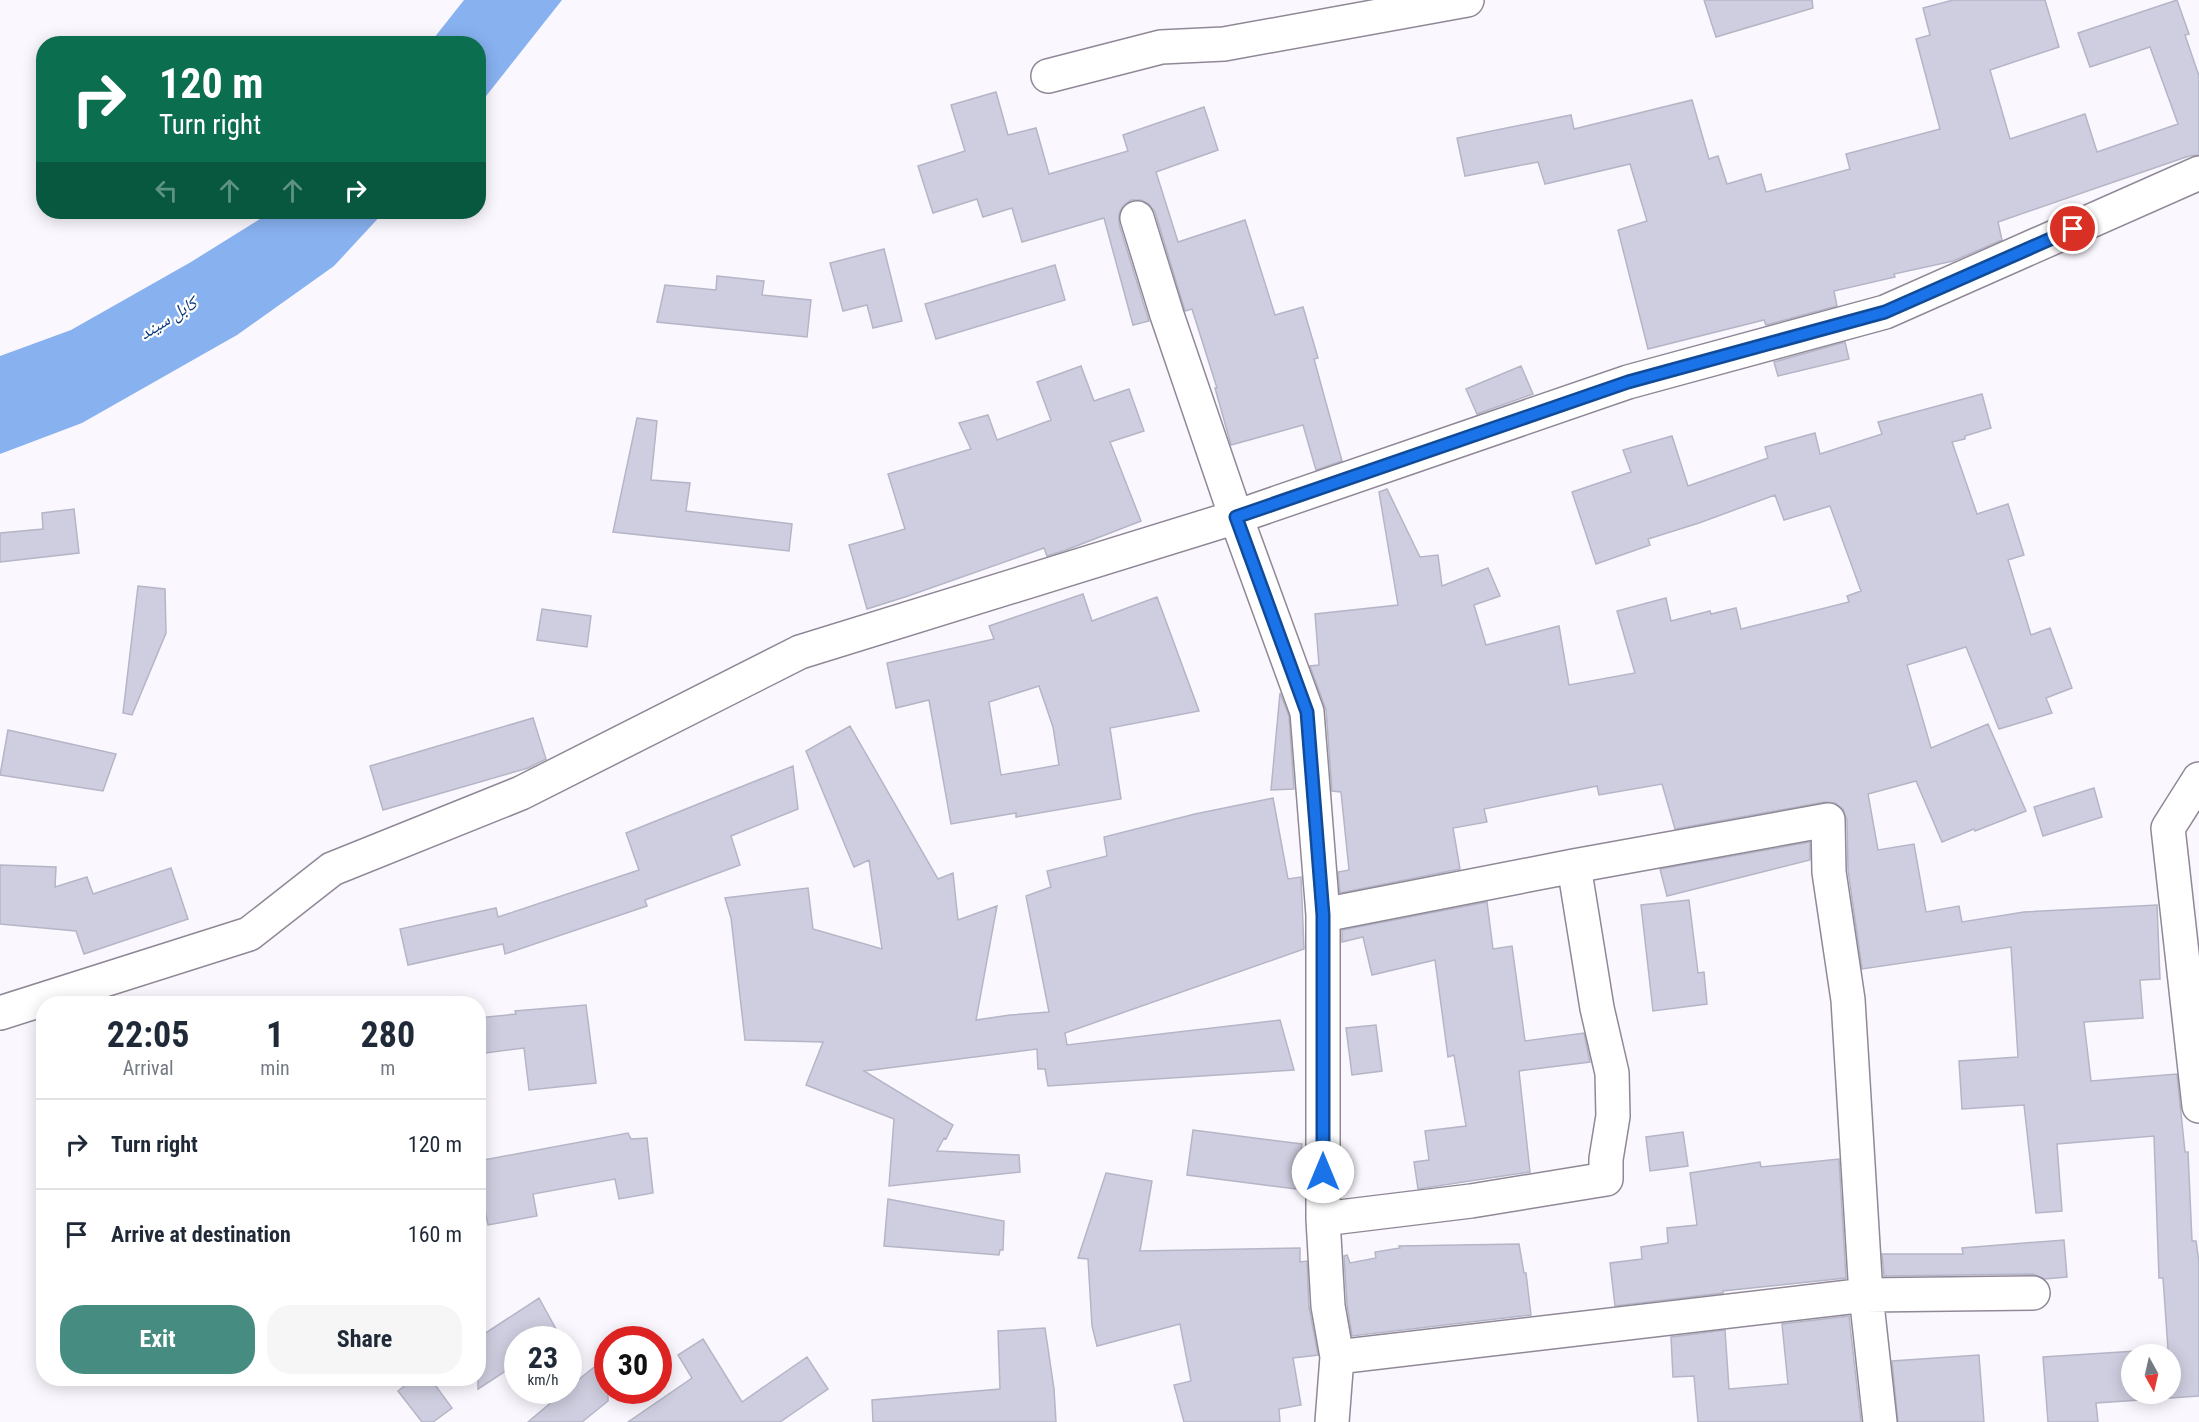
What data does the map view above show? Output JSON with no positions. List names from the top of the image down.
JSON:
{
  "water": ["کابل سيند"],
  "north": "bottom",
  "page": {
    "turn": ["120 m", "Turn right"],
    "eta": [
      "22:05",
      "Arrival",
      "1",
      "min",
      "280",
      "m"
    ],
    "list": [
      {
        "name": "Turn right",
        "value": "120 m"
      },
      {
        "name": "Arrive at destination",
        "value": "160 m"
      }
    ],
    "buttons": ["Exit", "Share"],
    "speed": "23 km/h",
    "limit": "30"
  }
}
